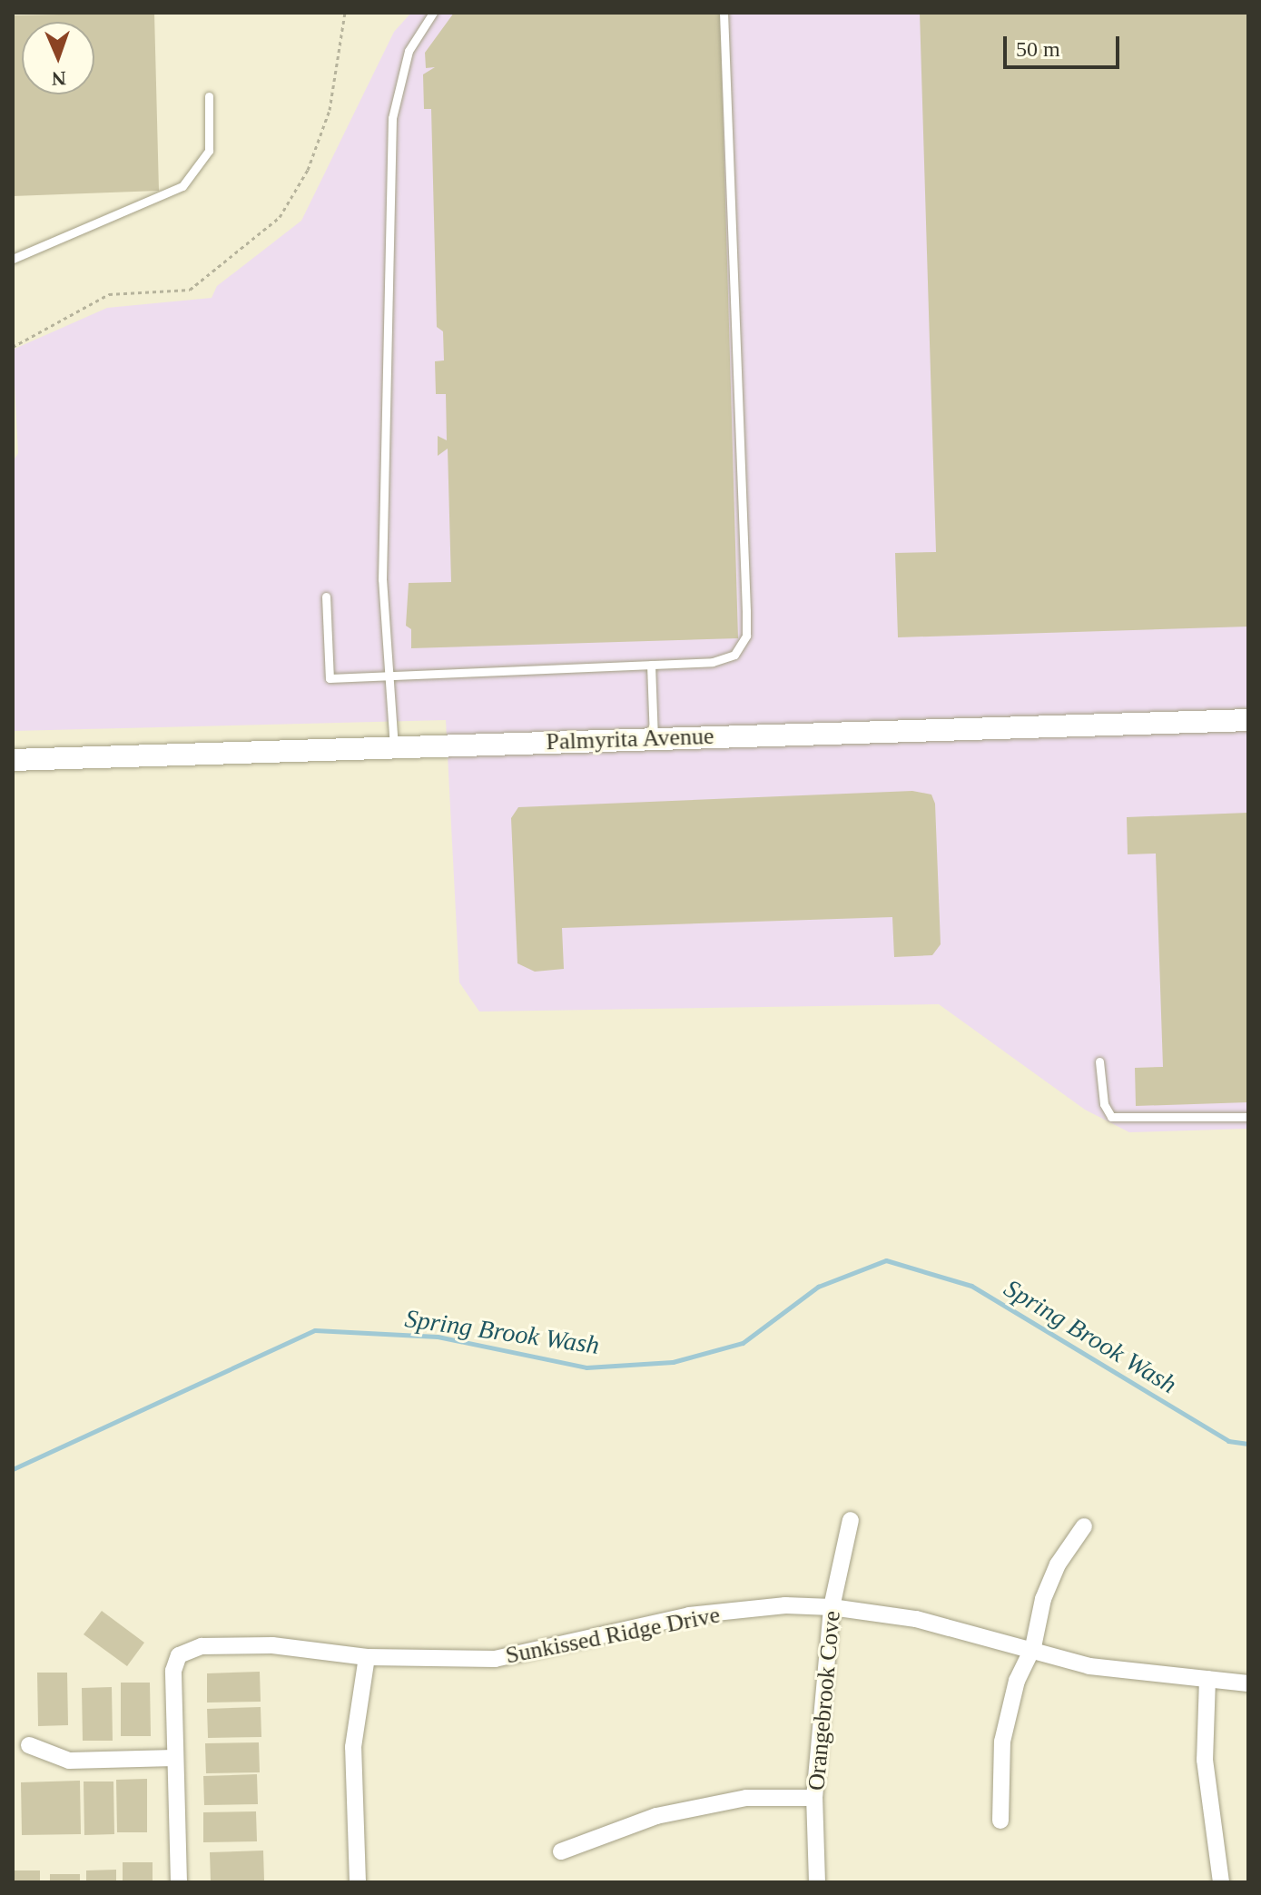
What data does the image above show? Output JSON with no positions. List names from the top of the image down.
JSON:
{
  "streets": {
    "street": ["Palmyrita Avenue", "Sunkissed Ridge Drive", "Orangebrook Cove"]
  },
  "crossings": [
    ["Sunkissed Ridge Drive", "Orangebrook Cove"]
  ],
  "water": ["Spring Brook Wash"],
  "scale_bar": "50 m",
  "north": "bottom"
}
